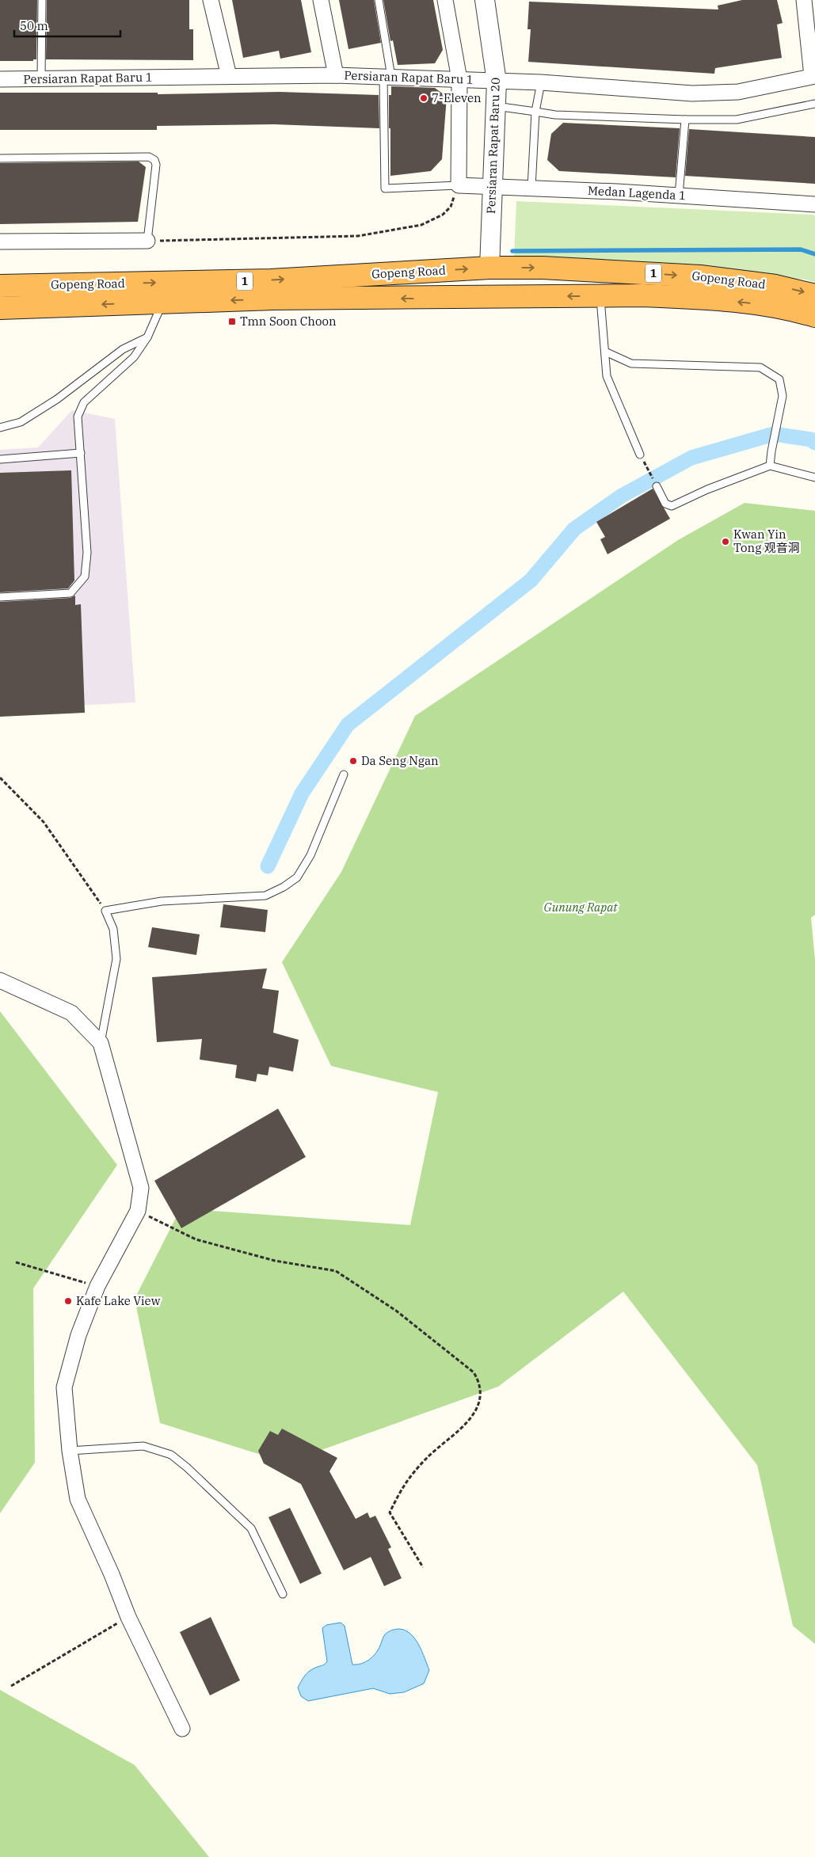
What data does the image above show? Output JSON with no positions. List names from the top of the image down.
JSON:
{
  "streets": {
    "highway": ["Gopeng Road", "1"],
    "street": ["Persiaran Rapat Baru 1", "Persiaran Rapat Baru 20", "Medan Lagenda 1"]
  },
  "crossings": [
    ["Persiaran Rapat Baru 1", "Persiaran Rapat Baru 20"],
    ["Persiaran Rapat Baru 20", "Medan Lagenda 1"],
    ["Persiaran Rapat Baru 20", "Gopeng Road"]
  ],
  "parks": ["Gunung Rapat"],
  "places": {
    "other": [
      "7-Eleven",
      "Kwan Yin Tong 观音洞",
      "Da Seng Ngan",
      "Kafe Lake View"
    ],
    "transit": ["Tmn Soon Choon"]
  },
  "scale_bar": "50 m"
}
